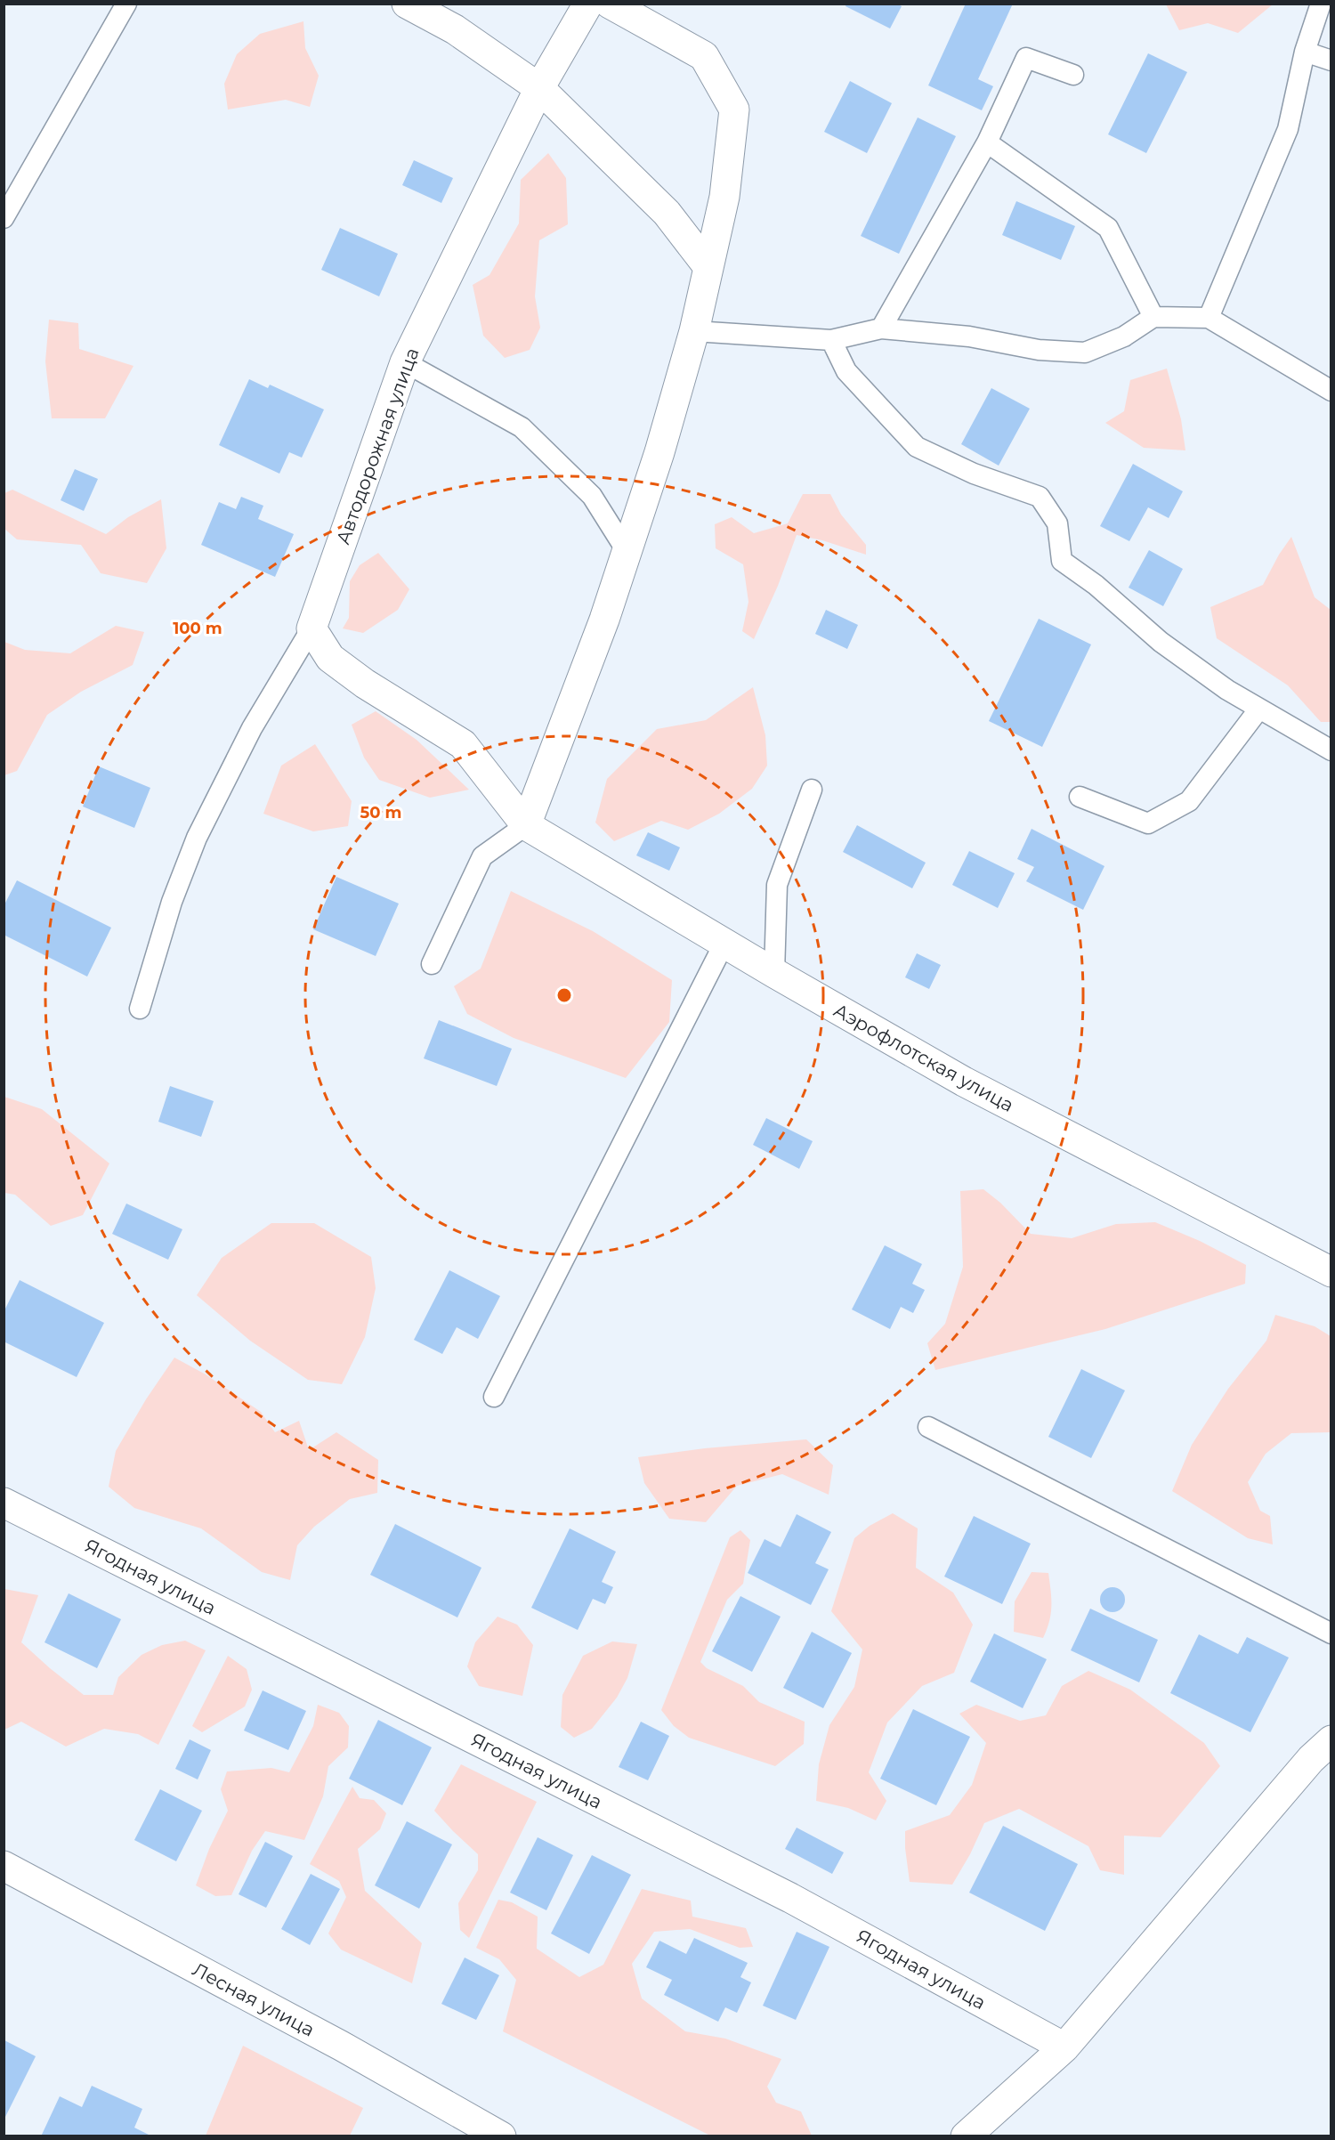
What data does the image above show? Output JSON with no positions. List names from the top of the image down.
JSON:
{
  "streets": {
    "street": [
      "Автодорожная улица",
      "Аэрофлотская улица",
      "Ягодная улица",
      "Лесная улица"
    ]
  },
  "rings": ["100 m", "50 m"]
}
